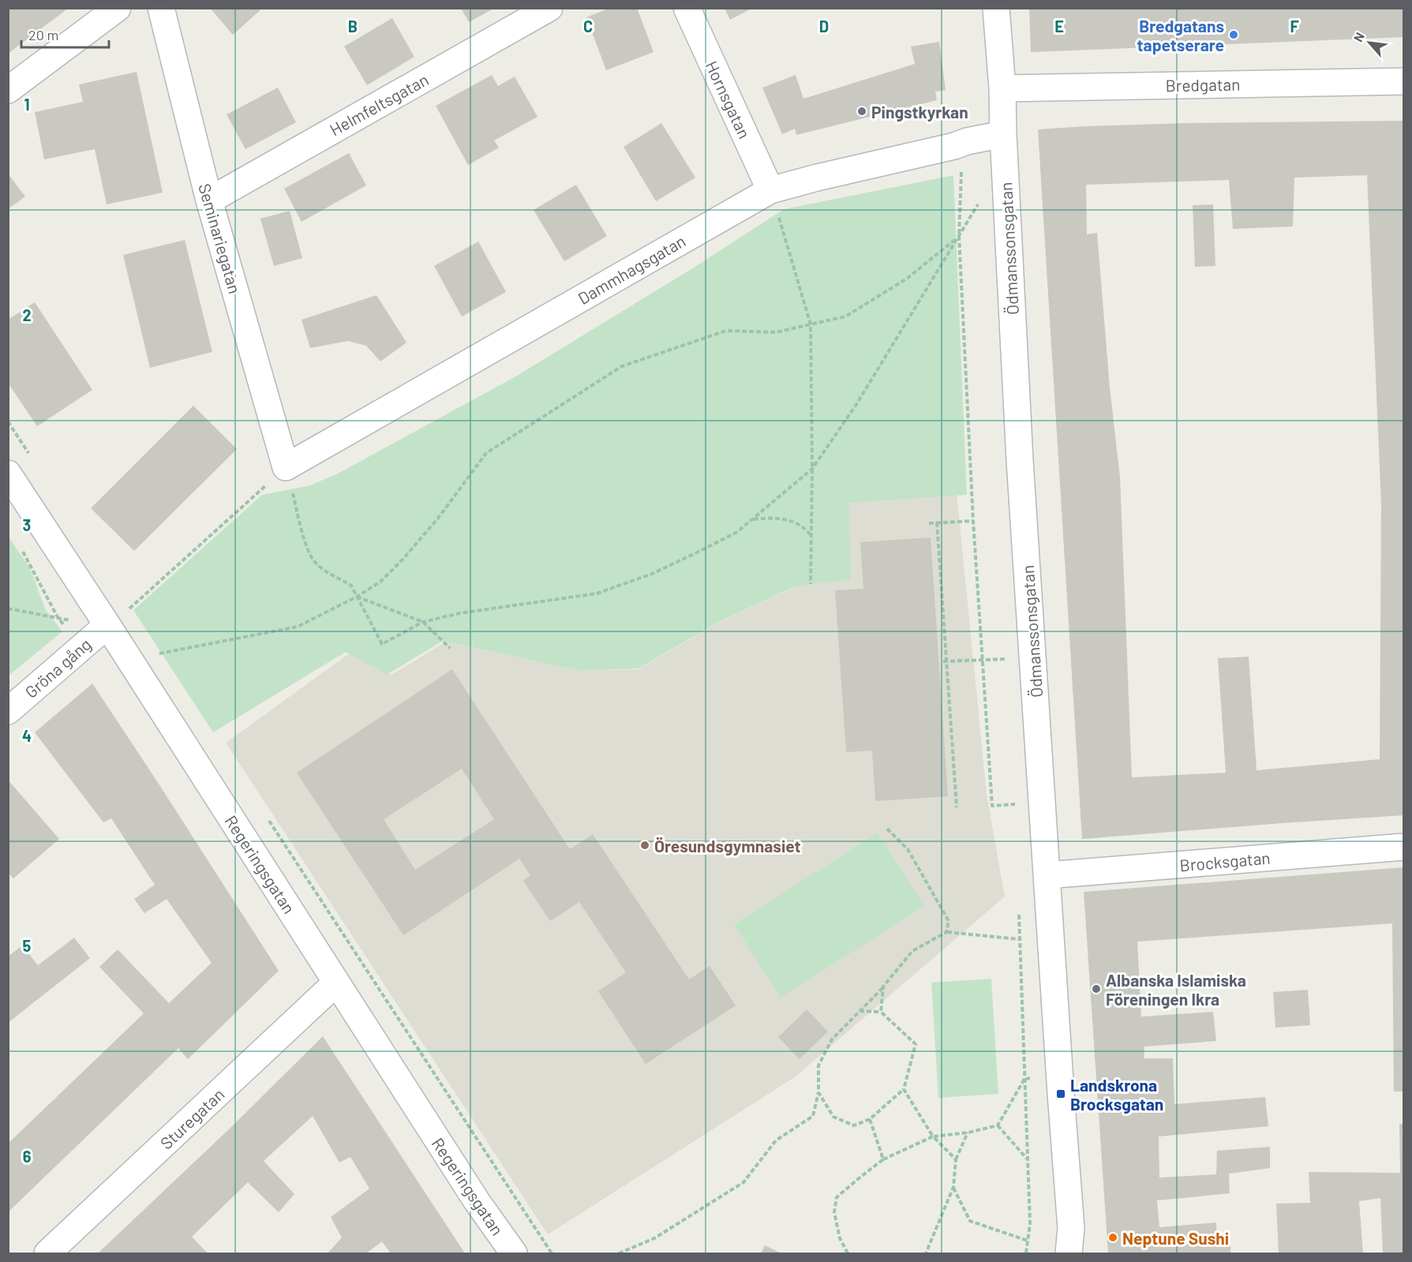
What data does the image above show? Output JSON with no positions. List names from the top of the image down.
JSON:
{
  "streets": {
    "street": [
      "Bredgatan",
      "Hornsgatan",
      "Helmfeltsgatan",
      "Seminariegatan",
      "Ödmanssonsgatan",
      "Dammhagsgatan",
      "Gröna gång",
      "Brocksgatan",
      "Regeringsgatan",
      "Sturegatan"
    ]
  },
  "crossings": [
    ["Bredgatan", "Ödmanssonsgatan"],
    ["Hornsgatan", "Dammhagsgatan"],
    ["Helmfeltsgatan", "Seminariegatan"],
    ["Seminariegatan", "Dammhagsgatan"],
    ["Ödmanssonsgatan", "Dammhagsgatan"],
    ["Ödmanssonsgatan", "Brocksgatan"],
    ["Gröna gång", "Regeringsgatan"],
    ["Regeringsgatan", "Sturegatan"]
  ],
  "places": {
    "other": [
      "Bredgatans tapetserare",
      "Pingstkyrkan",
      "Öresundsgymnasiet",
      "Albanska Islamiska Föreningen Ikra",
      "Neptune Sushi"
    ],
    "transit": ["Landskrona Brocksgatan"]
  },
  "scale_bar": "20 m",
  "north": "top left",
  "grid": {
    "columns": [
      "B",
      "C",
      "D",
      "E",
      "F"
    ],
    "rows": [
      "1",
      "2",
      "3",
      "4",
      "5",
      "6"
    ]
  }
}
